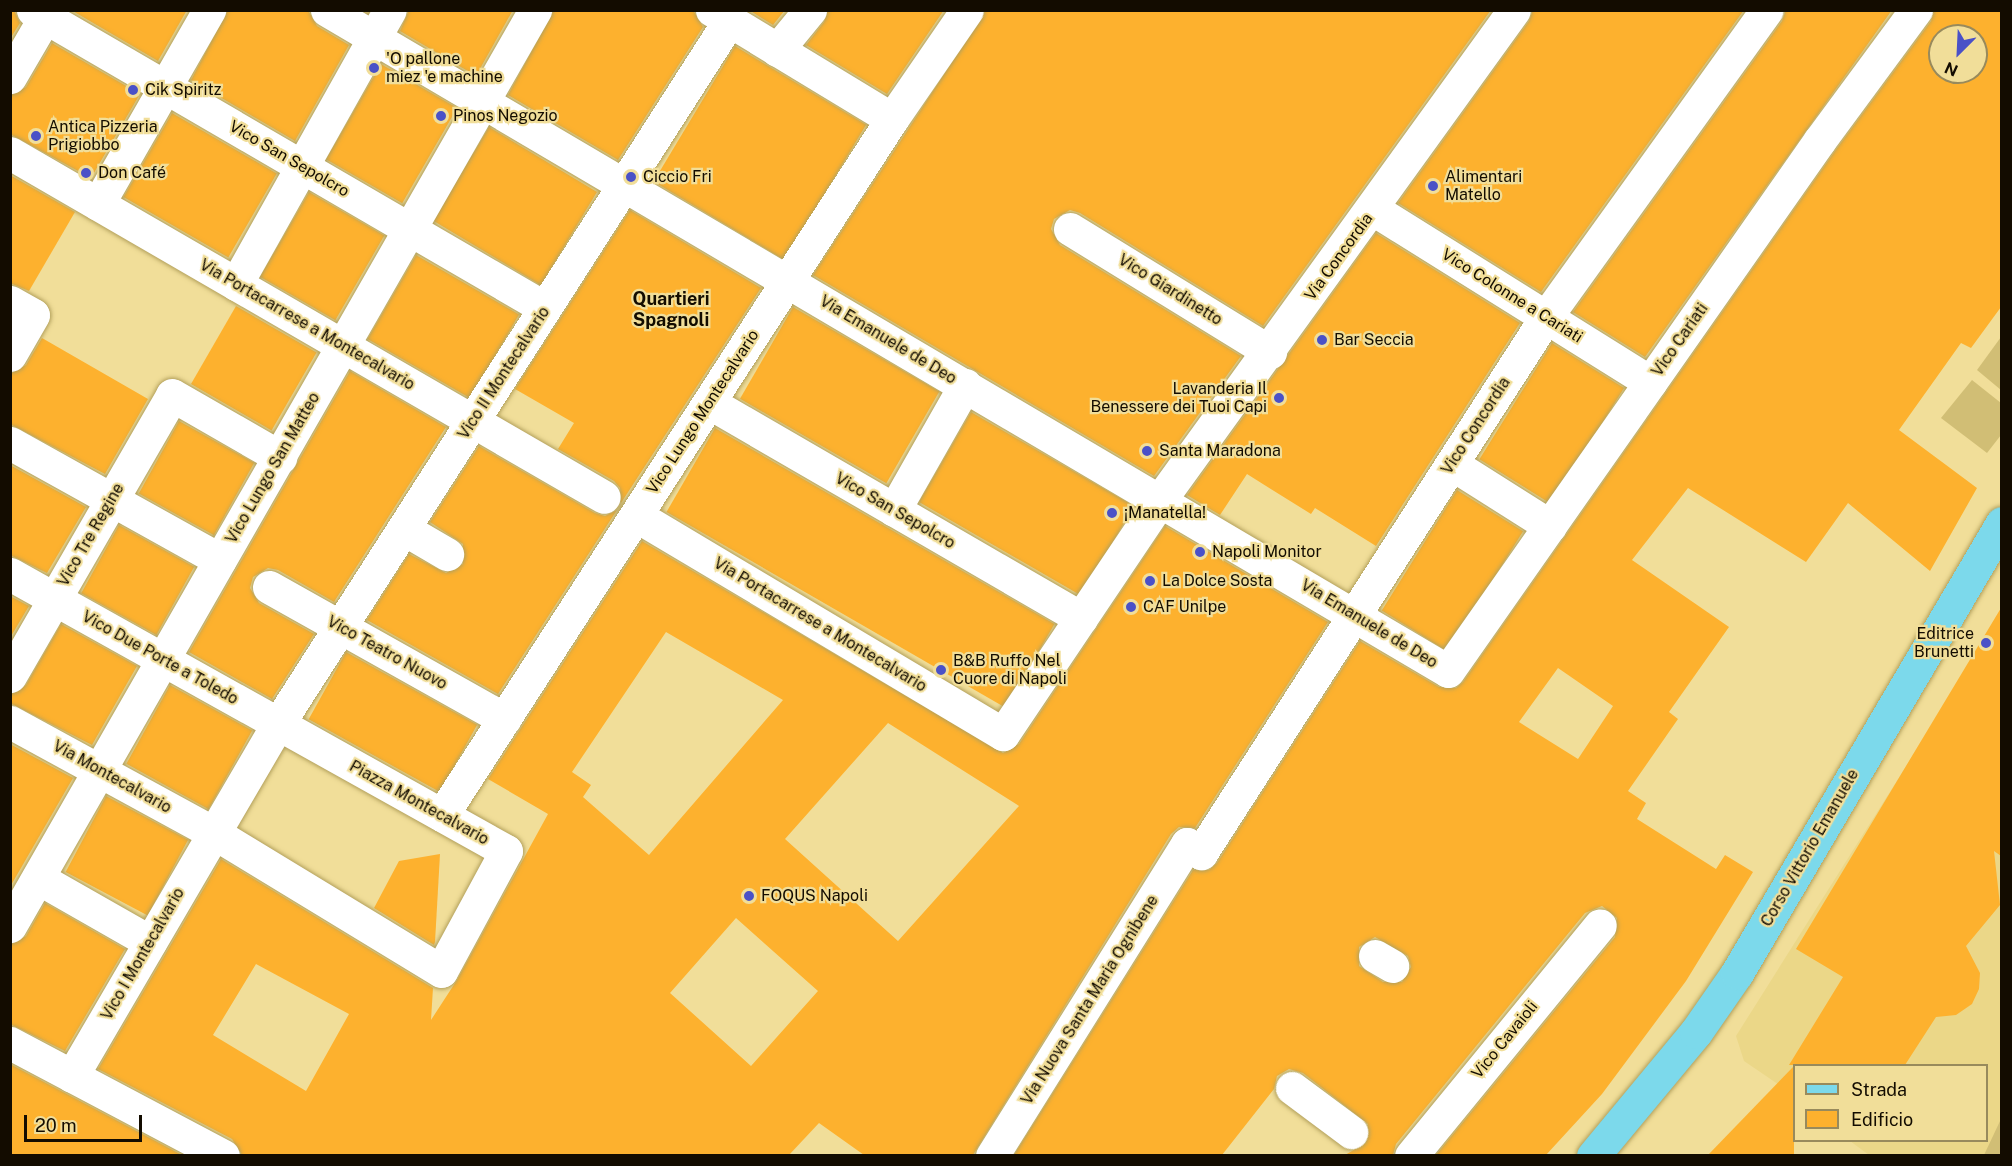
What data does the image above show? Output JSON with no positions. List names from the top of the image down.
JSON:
{
  "streets": {
    "main road": ["Corso Vittorio Emanuele"],
    "street": [
      "Vico San Sepolcro",
      "Via Concordia",
      "Vico Giardinetto",
      "Vico Colonne a Cariati",
      "Via Portacarrese a Montecalvario",
      "Via Emanuele de Deo",
      "Vico Cariati",
      "Vico II Montecalvario",
      "Vico Lungo Montecalvario",
      "Vico Concordia",
      "Vico Lungo San Matteo",
      "Vico Tre Regine",
      "Vico Teatro Nuovo",
      "Vico Due Porte a Toledo",
      "Via Montecalvario",
      "Piazza Montecalvario",
      "Vico I Montecalvario",
      "Via Nuova Santa Maria Ognibene",
      "Vico Cavaioli"
    ]
  },
  "crossings": [
    ["Vico San Sepolcro", "Via Portacarrese a Montecalvario"],
    ["Vico San Sepolcro", "Vico II Montecalvario"],
    ["Vico San Sepolcro", "Vico Lungo Montecalvario"],
    ["Vico San Sepolcro", "Vico Lungo San Matteo"],
    ["Via Concordia", "Vico Giardinetto"],
    ["Via Concordia", "Vico Colonne a Cariati"],
    ["Via Concordia", "Via Emanuele de Deo"],
    ["Vico Colonne a Cariati", "Vico Cariati"],
    ["Vico Colonne a Cariati", "Vico Concordia"],
    ["Via Portacarrese a Montecalvario", "Vico II Montecalvario"],
    ["Via Portacarrese a Montecalvario", "Vico Lungo Montecalvario"],
    ["Via Portacarrese a Montecalvario", "Vico Lungo San Matteo"],
    ["Via Emanuele de Deo", "Vico Cariati"],
    ["Via Emanuele de Deo", "Vico II Montecalvario"],
    ["Via Emanuele de Deo", "Vico Lungo Montecalvario"],
    ["Via Emanuele de Deo", "Vico Concordia"],
    ["Via Emanuele de Deo", "Vico Lungo San Matteo"],
    ["Vico II Montecalvario", "Vico Teatro Nuovo"],
    ["Vico II Montecalvario", "Vico Due Porte a Toledo"],
    ["Vico II Montecalvario", "Piazza Montecalvario"],
    ["Vico Lungo Montecalvario", "Vico Teatro Nuovo"],
    ["Vico Lungo Montecalvario", "Piazza Montecalvario"],
    ["Vico Concordia", "Via Nuova Santa Maria Ognibene"],
    ["Vico Lungo San Matteo", "Vico Tre Regine"],
    ["Vico Lungo San Matteo", "Vico Due Porte a Toledo"],
    ["Vico Lungo San Matteo", "Via Montecalvario"],
    ["Vico Tre Regine", "Vico Due Porte a Toledo"],
    ["Vico Due Porte a Toledo", "Piazza Montecalvario"],
    ["Via Montecalvario", "Piazza Montecalvario"],
    ["Via Montecalvario", "Vico I Montecalvario"],
    ["Piazza Montecalvario", "Vico I Montecalvario"]
  ],
  "districts": ["Quartieri Spagnoli"],
  "places": [
    "'O pallone miez 'e machine",
    "Cik Spiritz",
    "Pinos Negozio",
    "Antica Pizzeria Prigiobbo",
    "Don Café",
    "Ciccio Fri",
    "Alimentari Matello",
    "Bar Seccia",
    "Lavanderia Il Benessere dei Tuoi Capi",
    "Santa Maradona",
    "¡Manatella!",
    "Napoli Monitor",
    "La Dolce Sosta",
    "CAF Unilpe",
    "Editrice Brunetti",
    "B&B Ruffo Nel Cuore di Napoli",
    "FOQUS Napoli"
  ],
  "legend": ["Strada", "Edificio"],
  "scale_bar": "20 m",
  "north": "bottom left"
}
